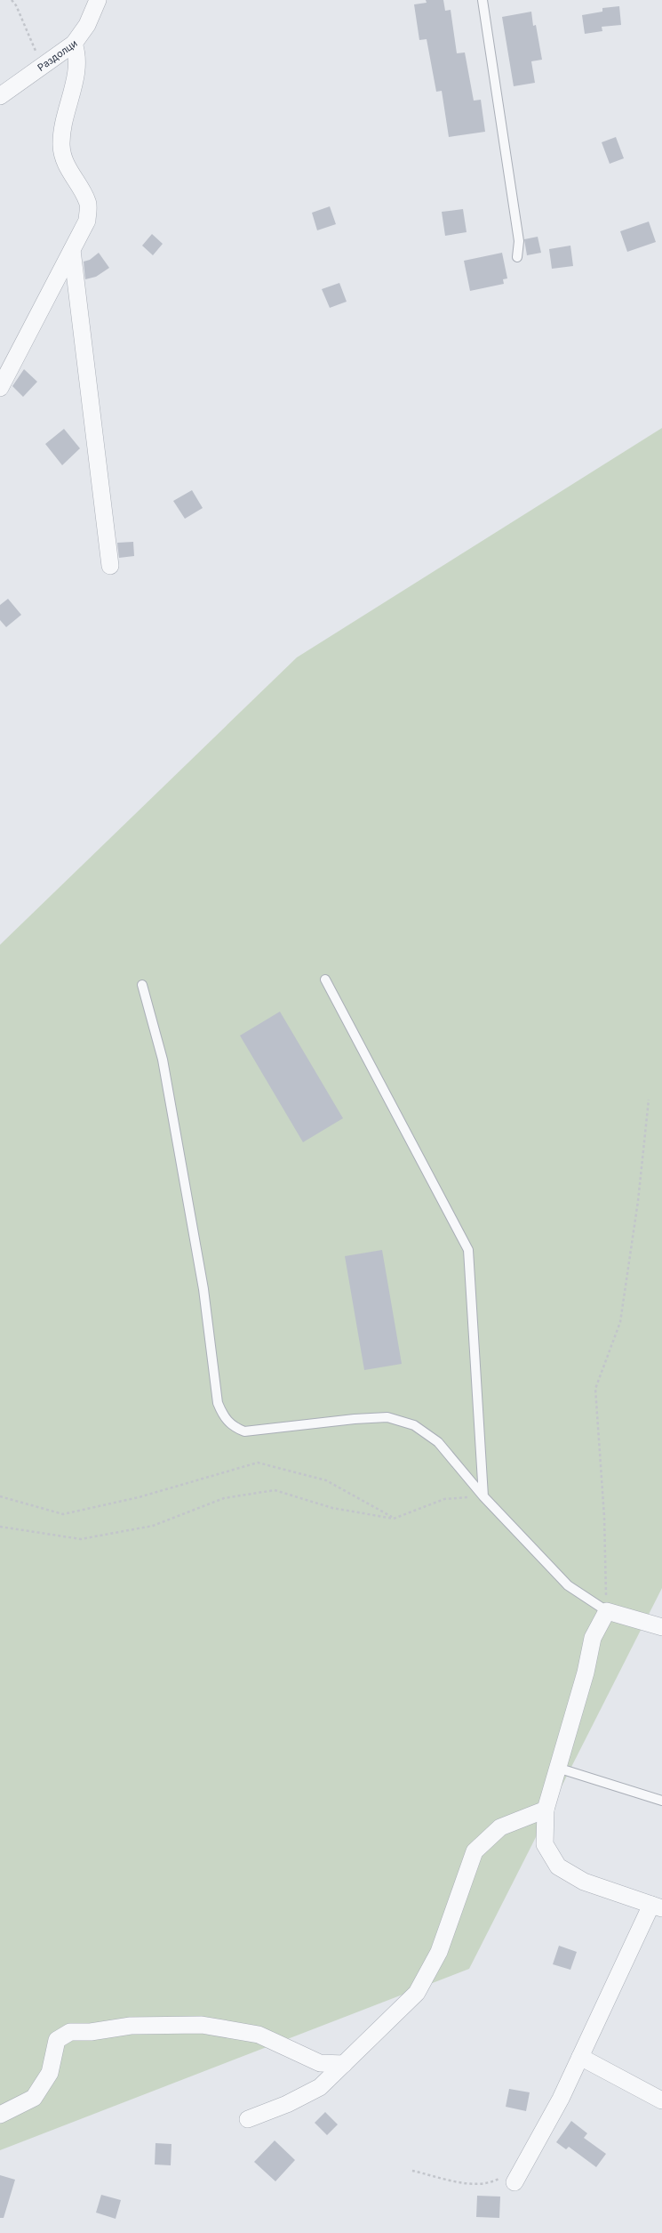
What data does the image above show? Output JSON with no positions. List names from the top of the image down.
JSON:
{
  "streets": {
    "street": ["Раздолци"]
  }
}
